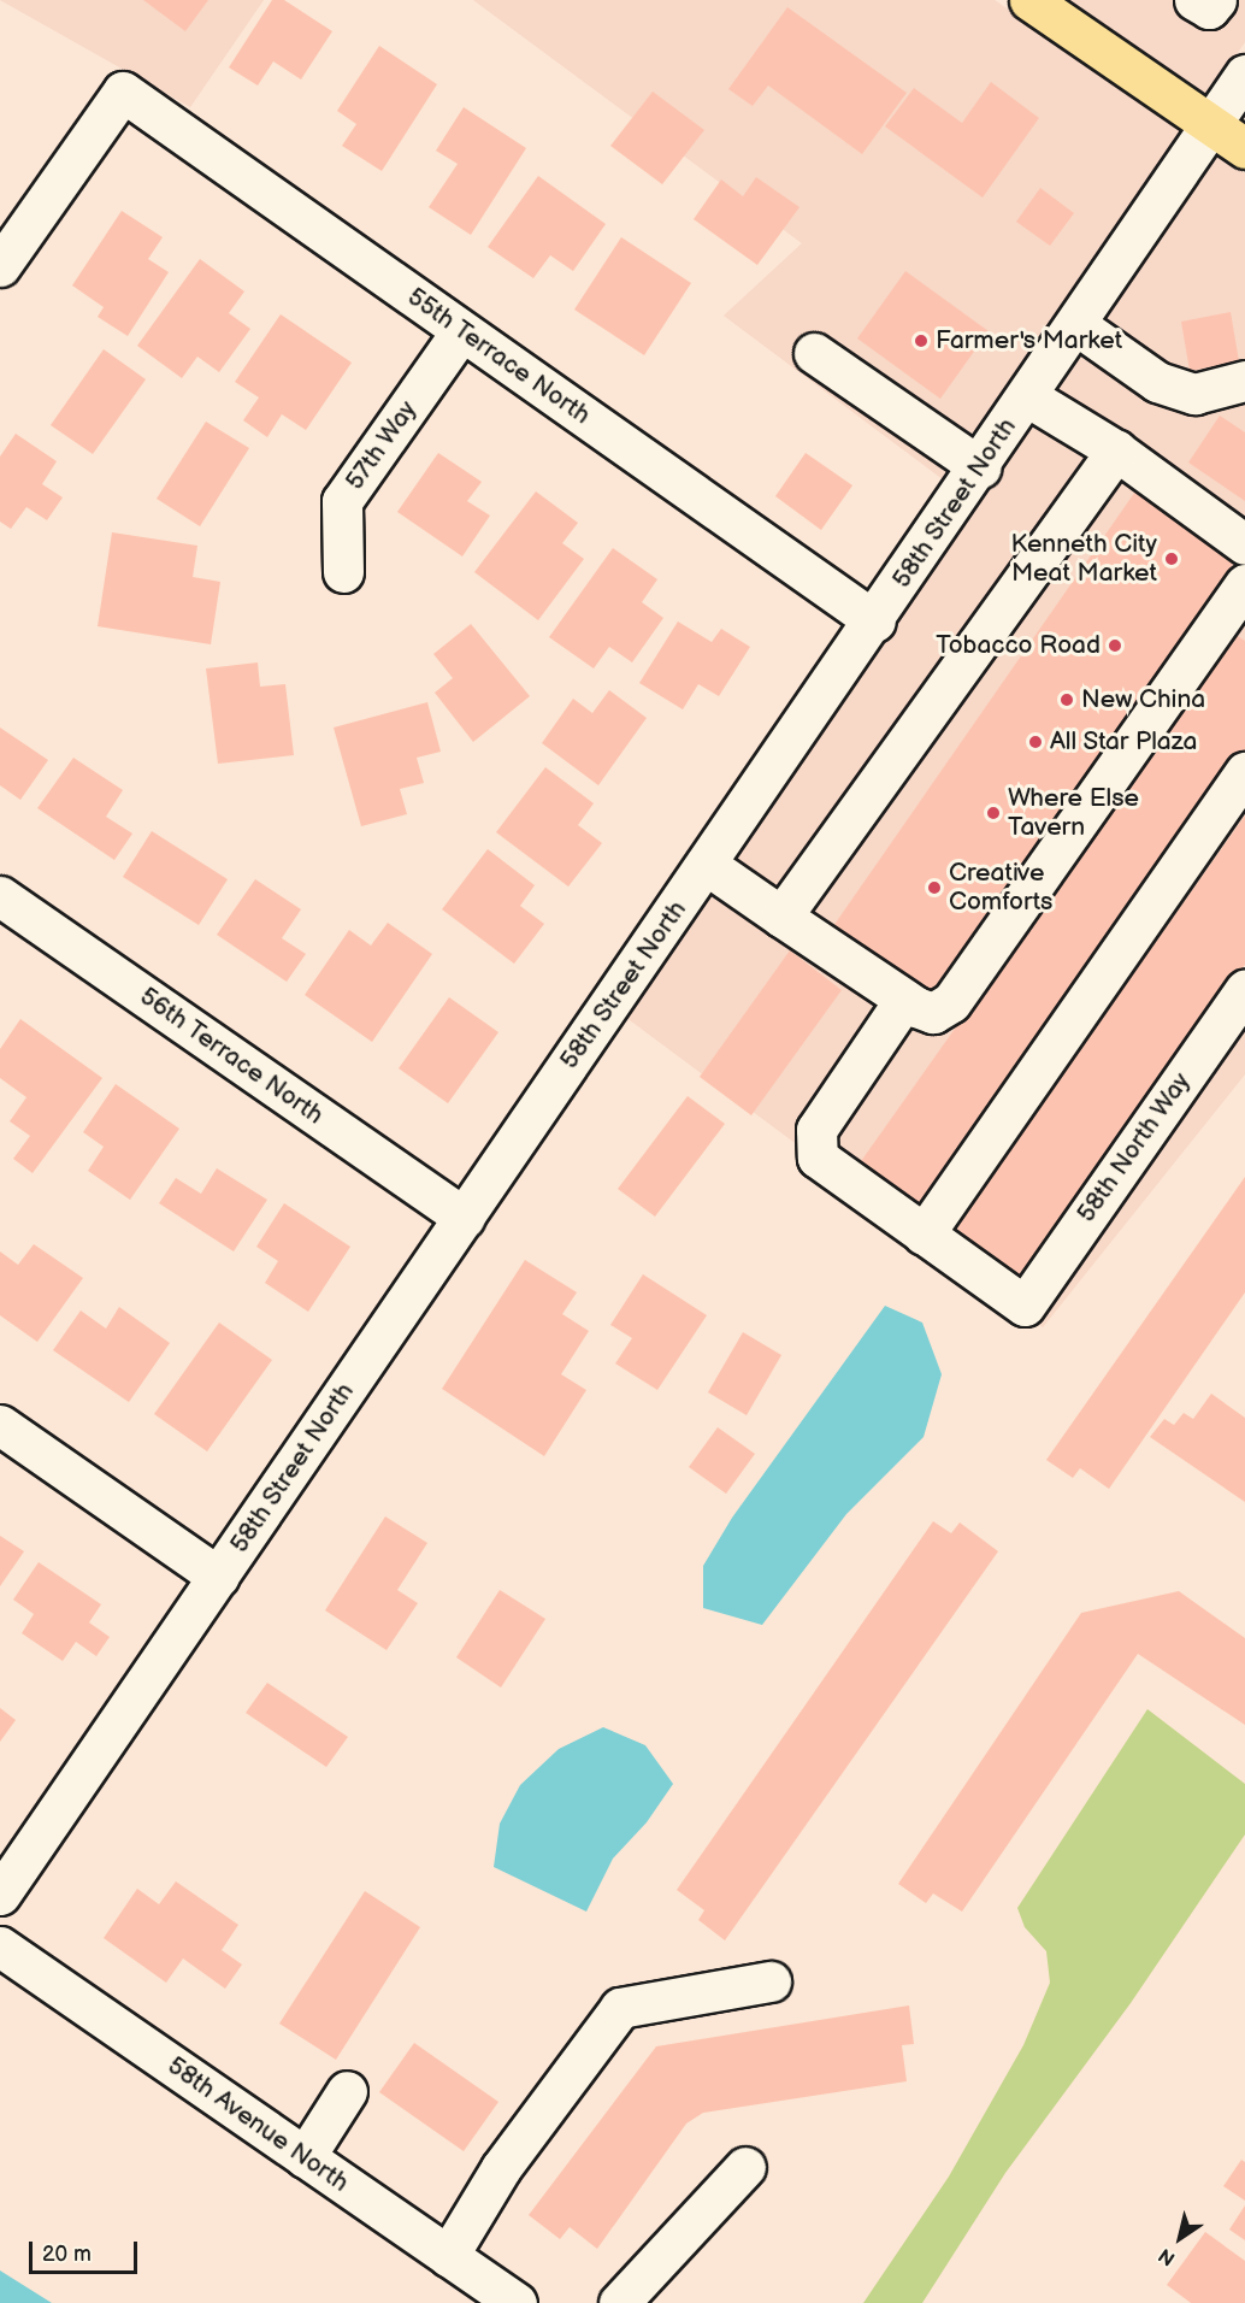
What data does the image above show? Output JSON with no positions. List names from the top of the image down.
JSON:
{
  "streets": {
    "street": [
      "55th Terrace North",
      "57th Way",
      "58th Street North",
      "56th Terrace North",
      "58th North Way",
      "58th Avenue North"
    ]
  },
  "crossings": [
    ["55th Terrace North", "57th Way"],
    ["55th Terrace North", "58th Street North"],
    ["58th Street North", "56th Terrace North"]
  ],
  "places": [
    "Farmer's Market",
    "Kenneth City Meat Market",
    "Tobacco Road",
    "New China",
    "All Star Plaza",
    "Where Else Tavern",
    "Creative Comforts"
  ],
  "scale_bar": "20 m",
  "north": "bottom left"
}
